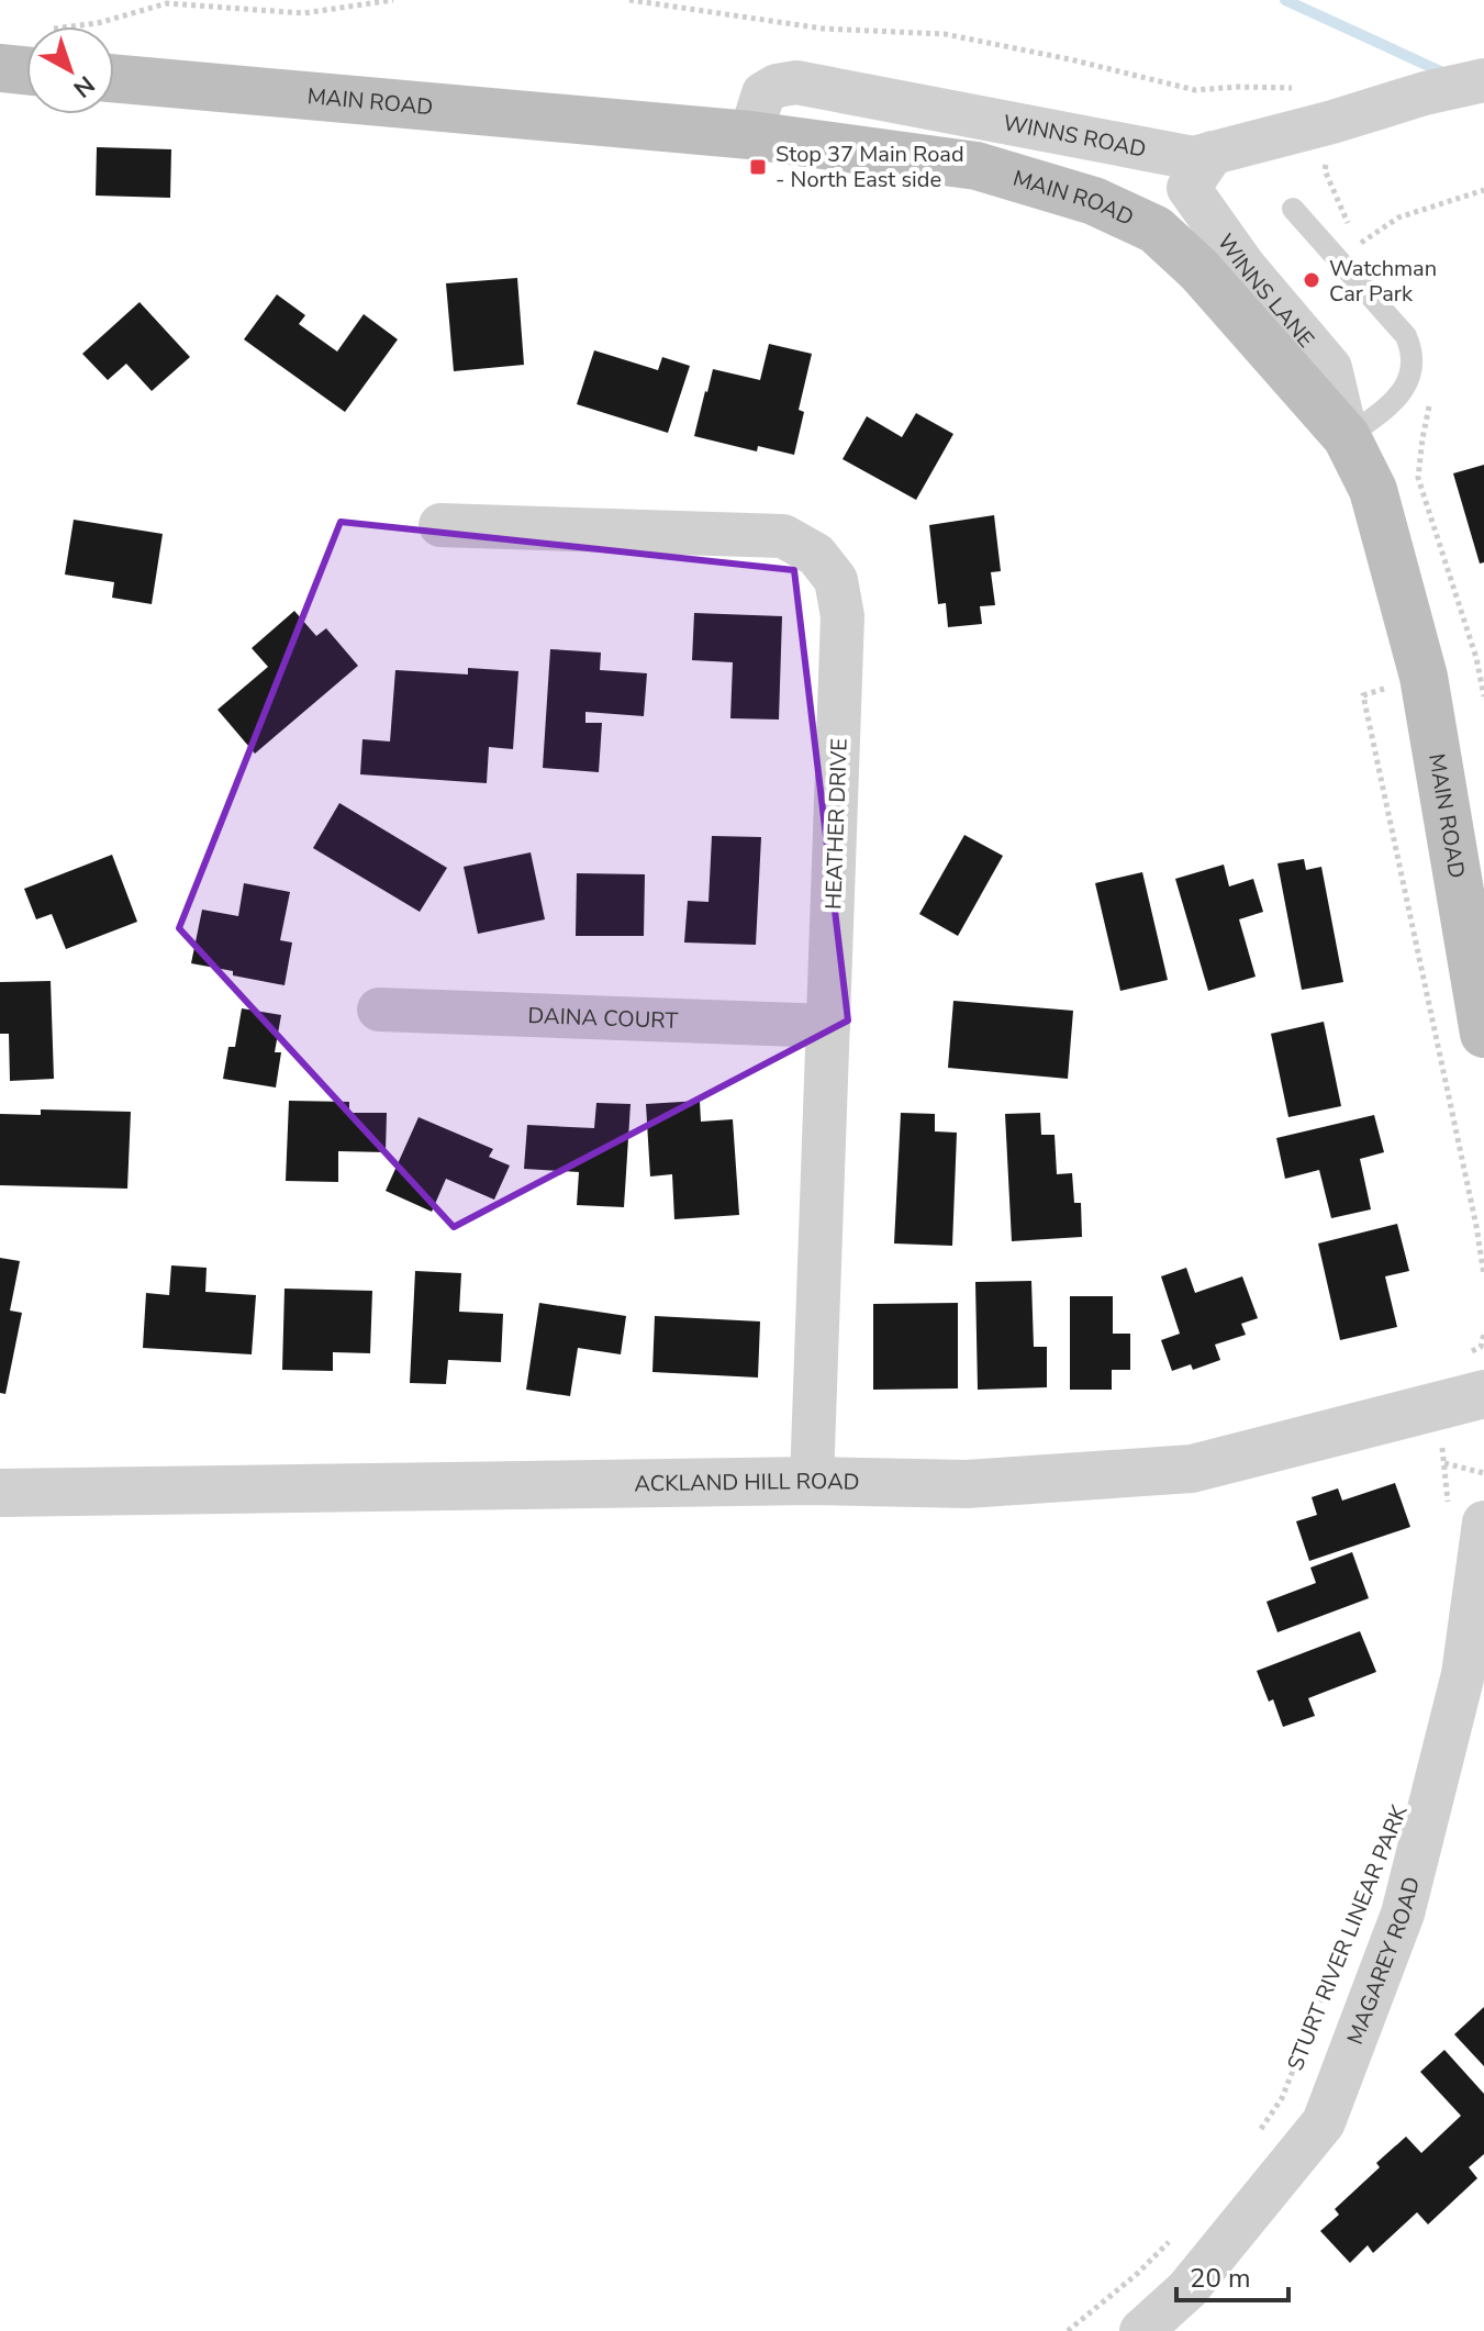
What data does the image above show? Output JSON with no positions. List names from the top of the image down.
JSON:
{
  "streets": {
    "main road": ["MAIN ROAD"],
    "street": [
      "WINNS ROAD",
      "WINNS LANE",
      "HEATHER DRIVE",
      "DAINA COURT",
      "ACKLAND HILL ROAD",
      "MAGAREY ROAD"
    ],
    "path": ["STURT RIVER LINEAR PARK"]
  },
  "crossings": [
    ["MAIN ROAD", "WINNS ROAD"],
    ["MAIN ROAD", "WINNS LANE"],
    ["WINNS ROAD", "WINNS LANE"],
    ["HEATHER DRIVE", "DAINA COURT"],
    ["HEATHER DRIVE", "ACKLAND HILL ROAD"]
  ],
  "places": {
    "transit": ["Stop 37 Main Road - North East side"],
    "other": ["Watchman Car Park"]
  },
  "scale_bar": "20 m",
  "north": "bottom right"
}
